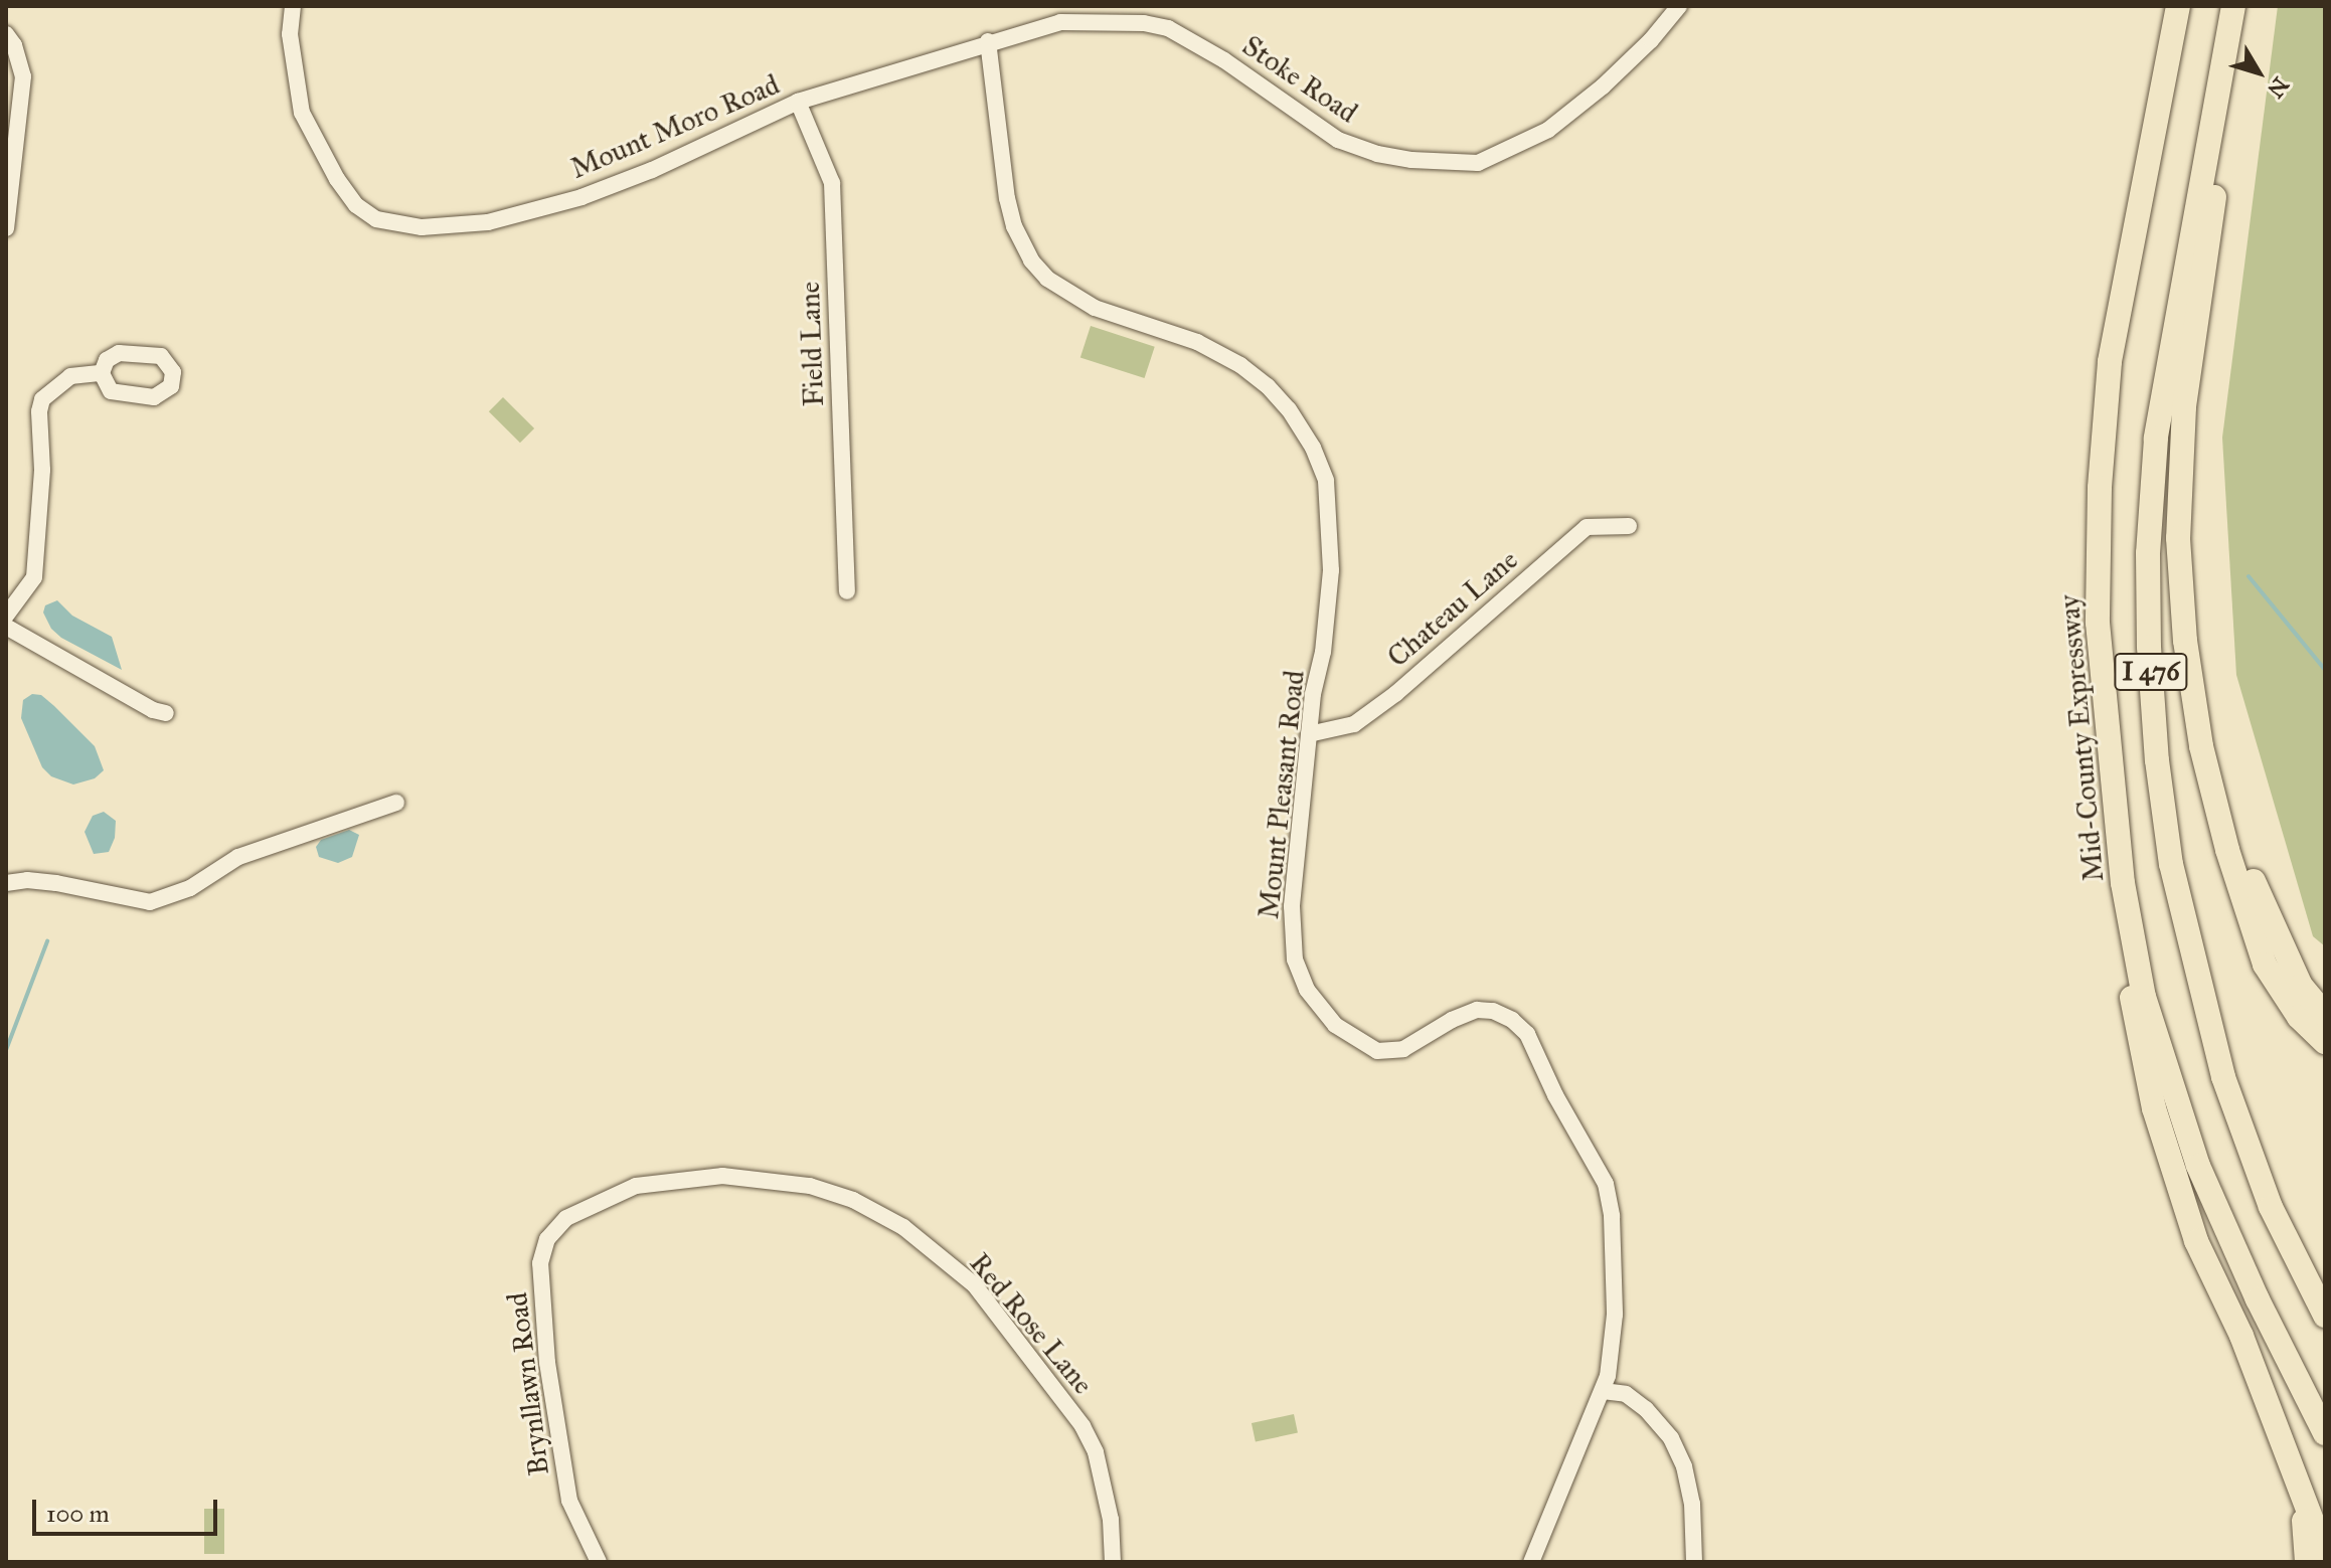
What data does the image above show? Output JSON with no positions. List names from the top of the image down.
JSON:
{
  "streets": {
    "highway": ["I 476", "Mid-County Expressway"],
    "street": [
      "Stoke Road",
      "Mount Moro Road",
      "Field Lane",
      "Chateau Lane",
      "Mount Pleasant Road",
      "Red Rose Lane",
      "Brynllawn Road"
    ]
  },
  "crossings": [
    ["Stoke Road", "Mount Moro Road"],
    ["Stoke Road", "Mount Pleasant Road"],
    ["Mount Moro Road", "Field Lane"],
    ["Mount Moro Road", "Mount Pleasant Road"],
    ["Chateau Lane", "Mount Pleasant Road"],
    ["Red Rose Lane", "Brynllawn Road"]
  ],
  "scale_bar": "100 m",
  "north": "bottom right"
}
